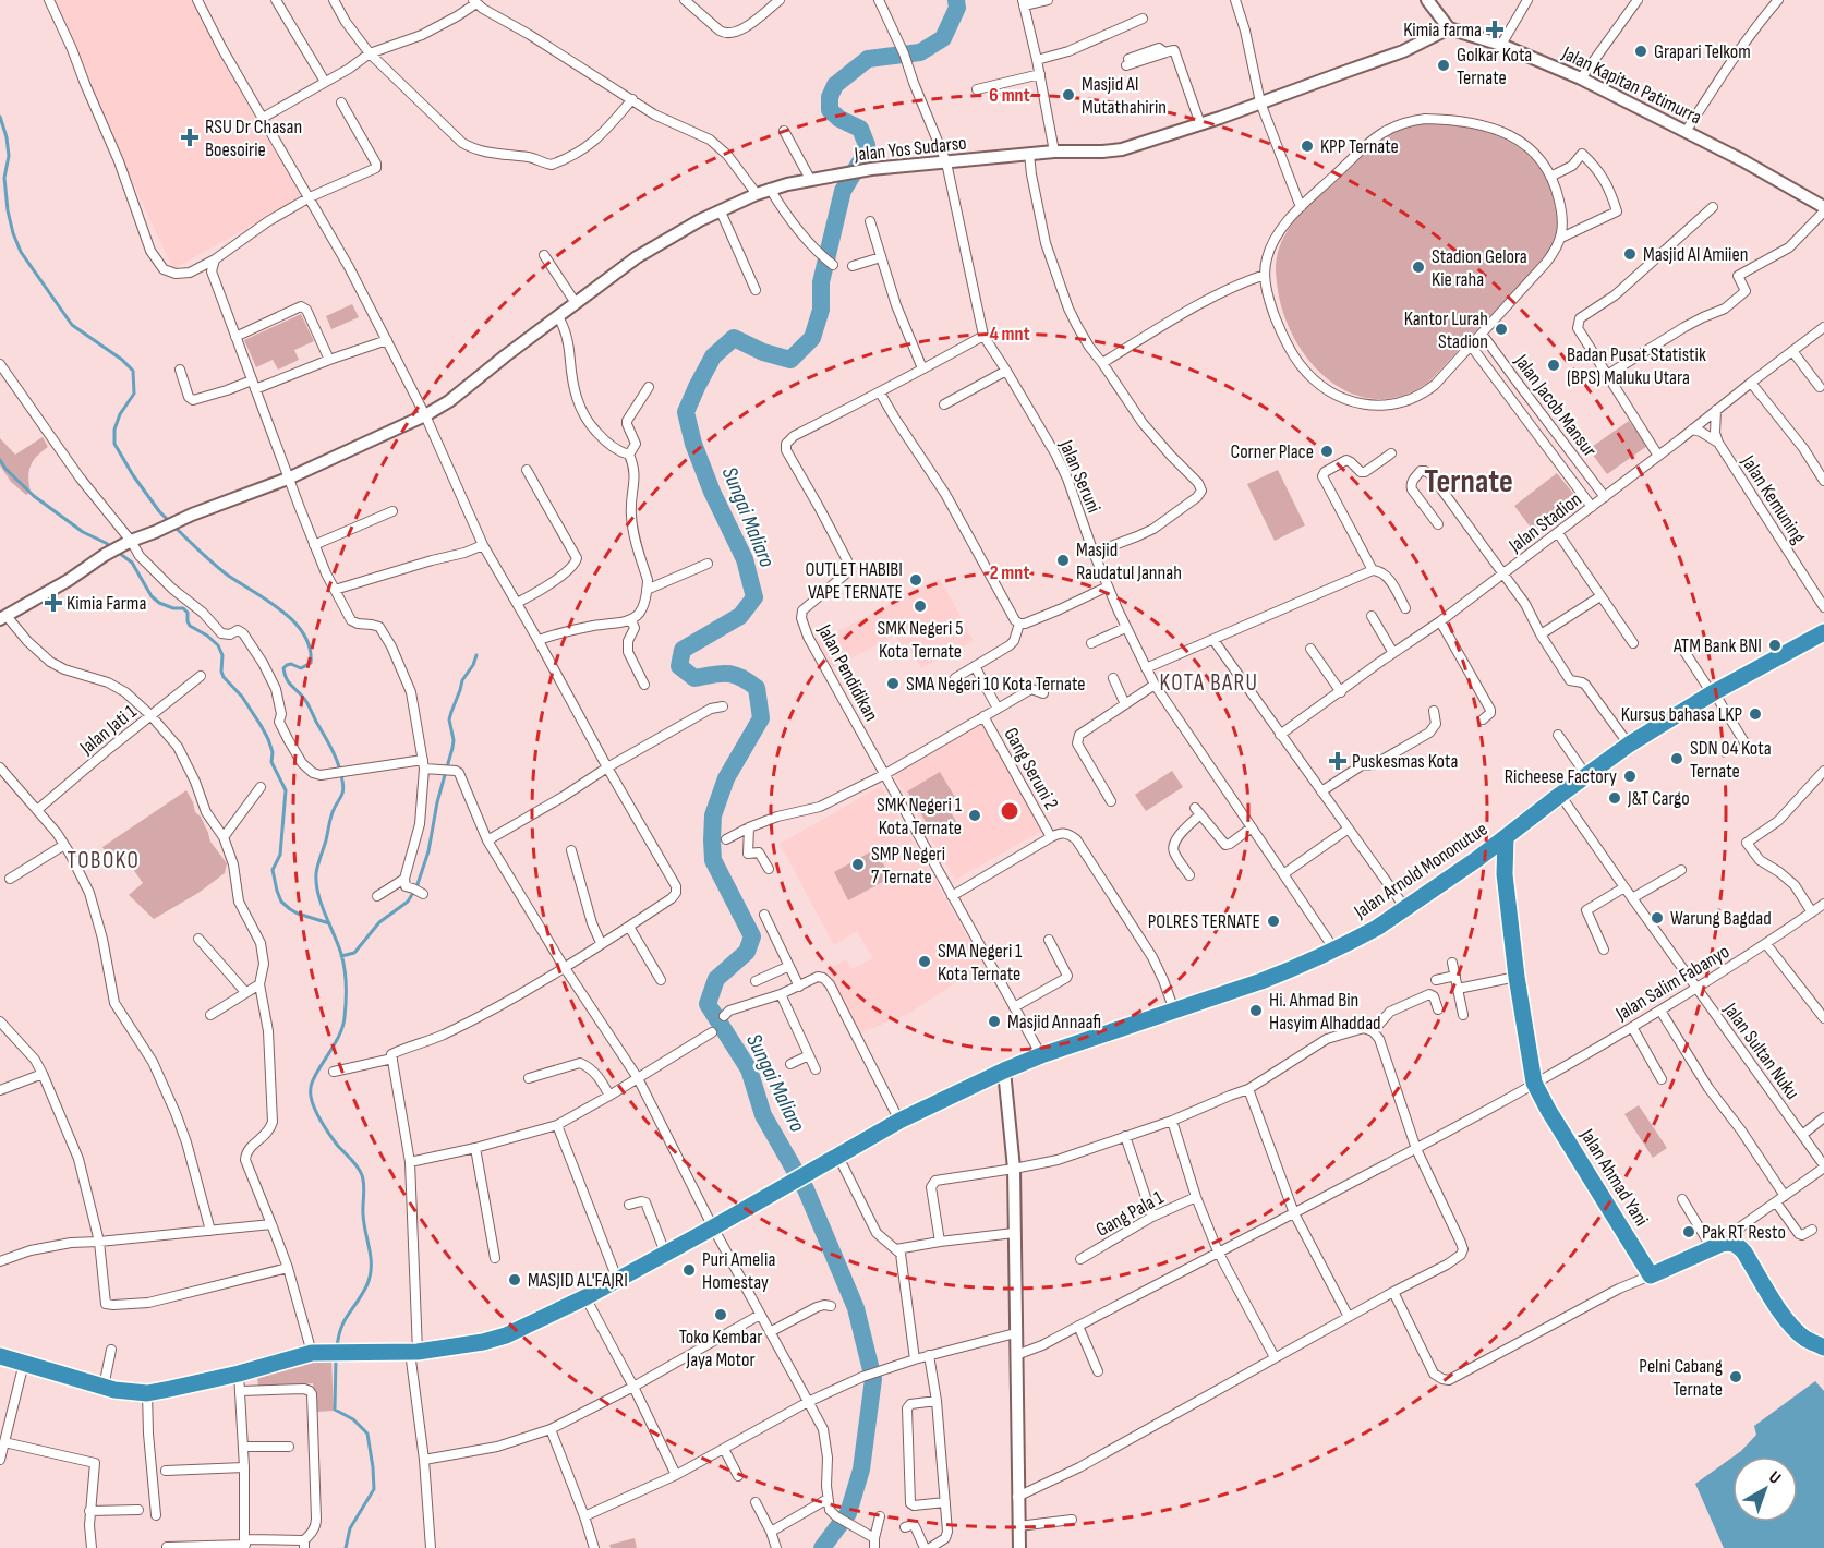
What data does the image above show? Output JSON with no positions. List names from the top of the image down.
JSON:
{
  "streets": {
    "highway": ["Jalan Arnold Mononutue", "Jalan Ahmad Yani"],
    "street": [
      "Jalan Kapitan Patimurra",
      "Jalan Yos Sudarso",
      "Jalan Jacob Mansur",
      "Jalan Seruni",
      "Jalan Kemuning",
      "Jalan Stadion",
      "Jalan Pendidikan",
      "Jalan Jati 1",
      "Gang Seruni 2",
      "Jalan Salim Fabanyo",
      "Jalan Sultan Nuku",
      "Gang Pala 1"
    ]
  },
  "crossings": [
    ["Jalan Kapitan Patimurra", "Jalan Yos Sudarso"],
    ["Jalan Yos Sudarso", "Jalan Seruni"],
    ["Jalan Jacob Mansur", "Jalan Stadion"],
    ["Jalan Seruni", "Jalan Pendidikan"],
    ["Jalan Seruni", "Jalan Arnold Mononutue"],
    ["Jalan Kemuning", "Jalan Stadion"],
    ["Jalan Pendidikan", "Jalan Arnold Mononutue"],
    ["Jalan Arnold Mononutue", "Jalan Sultan Nuku"],
    ["Jalan Arnold Mononutue", "Jalan Ahmad Yani"],
    ["Jalan Salim Fabanyo", "Jalan Sultan Nuku"],
    ["Jalan Salim Fabanyo", "Jalan Ahmad Yani"]
  ],
  "districts": ["Ternate", "KOTA BARU", "TOBOKO"],
  "water": ["Sungai Maliaro"],
  "places": {
    "health": [
      "Kimia farma",
      "RSU Dr Chasan Boesoirie",
      "Kimia Farma",
      "Puskesmas Kota"
    ],
    "other": [
      "Grapari Telkom",
      "Golkar Kota Ternate",
      "Masjid Al Mutathahirin",
      "KPP Ternate",
      "Masjid Al Amiien",
      "Stadion Gelora Kie raha",
      "Kantor Lurah Stadion",
      "Badan Pusat Statistik (BPS) Maluku Utara",
      "Corner Place",
      "Masjid Raudatul Jannah",
      "OUTLET HABIBI VAPE TERNATE",
      "SMK Negeri 5 Kota Ternate",
      "ATM Bank BNI",
      "SMA Negeri 10 Kota Ternate",
      "Kursus bahasa LKP",
      "SDN 04 Kota Ternate",
      "Richeese Factory",
      "J&T Cargo",
      "SMK Negeri 1 Kota Ternate",
      "SMP Negeri 7 Ternate",
      "Warung Bagdad",
      "POLRES TERNATE",
      "SMA Negeri 1 Kota Ternate",
      "Hi. Ahmad Bin Hasyim Alhaddad",
      "Masjid Annaafi",
      "Pak RT Resto",
      "Puri Amelia Homestay",
      "MASJID AL'FAJRI",
      "Toko Kembar Jaya Motor",
      "Pelni Cabang Ternate"
    ]
  },
  "north": "top right",
  "rings": ["6 mnt", "4 mnt", "2 mnt"]
}
